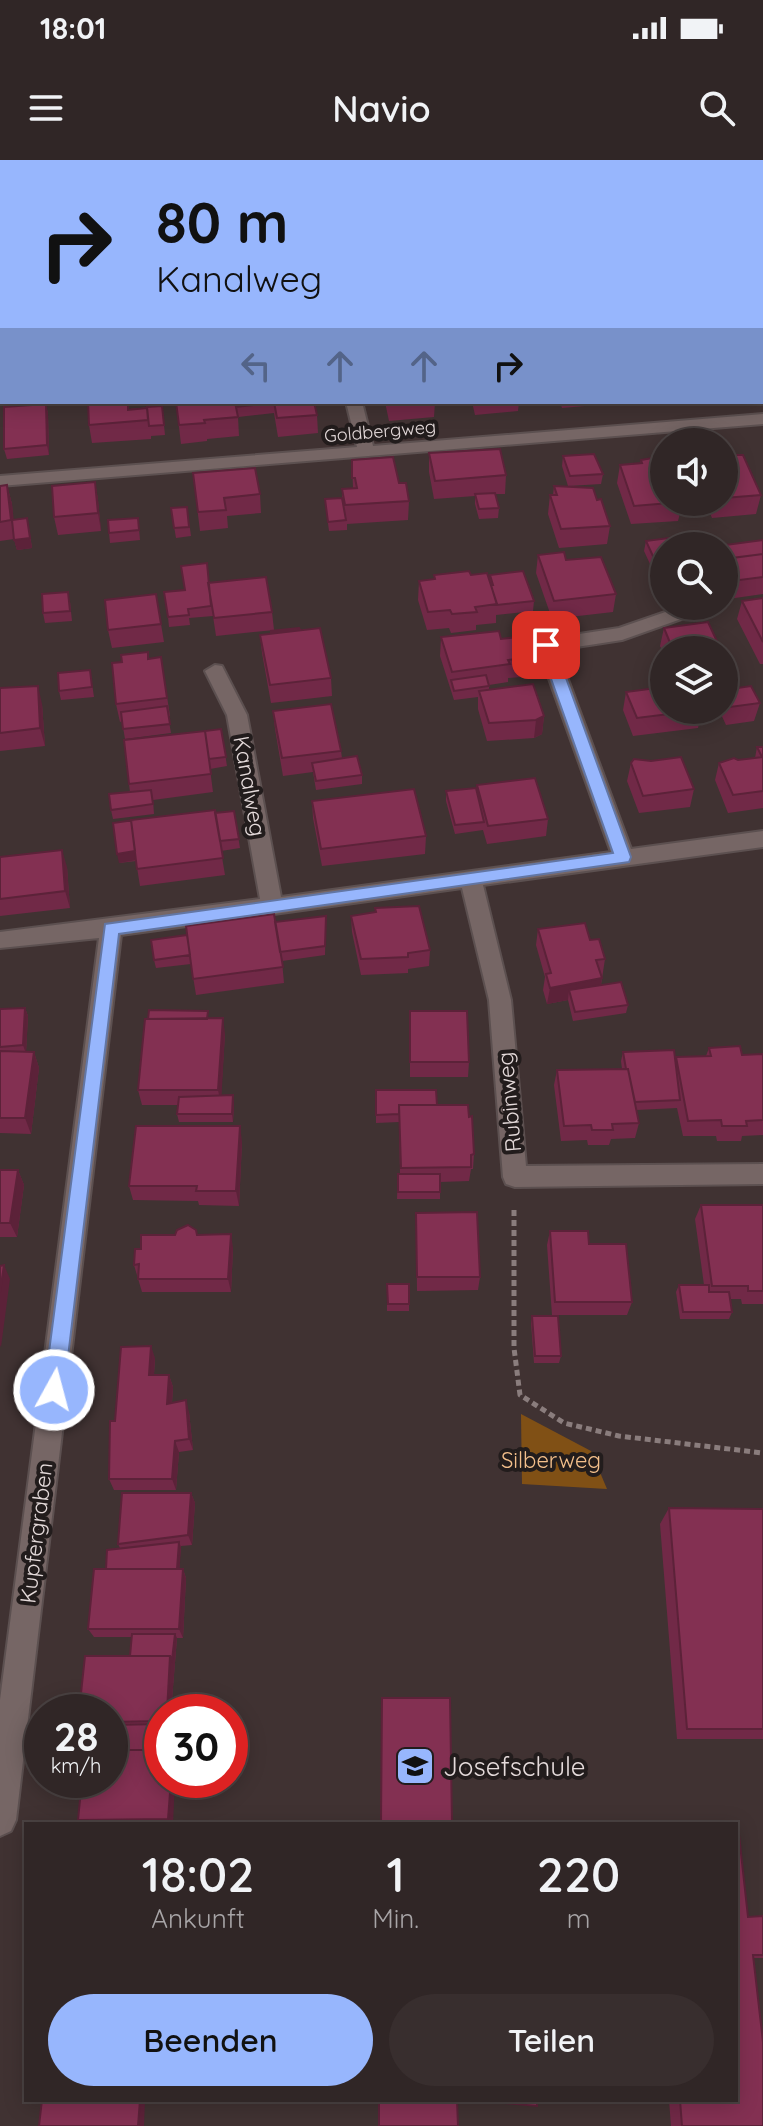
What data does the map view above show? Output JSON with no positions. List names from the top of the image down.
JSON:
{
  "streets": {
    "street": [
      "Goldbergweg",
      "Kanalweg",
      "Rubinweg",
      "Kupfergraben"
    ]
  },
  "parks": ["Silberweg"],
  "places": {
    "school or university": ["Josefschule"]
  },
  "page": {
    "status": "18:01",
    "header": "Navio",
    "turn": ["80 m", "Kanalweg"],
    "speed": "28 km/h",
    "limit": "30",
    "eta": [
      "18:02",
      "Ankunft",
      "1",
      "Min.",
      "220",
      "m"
    ],
    "buttons": ["Beenden", "Teilen"]
  }
}
